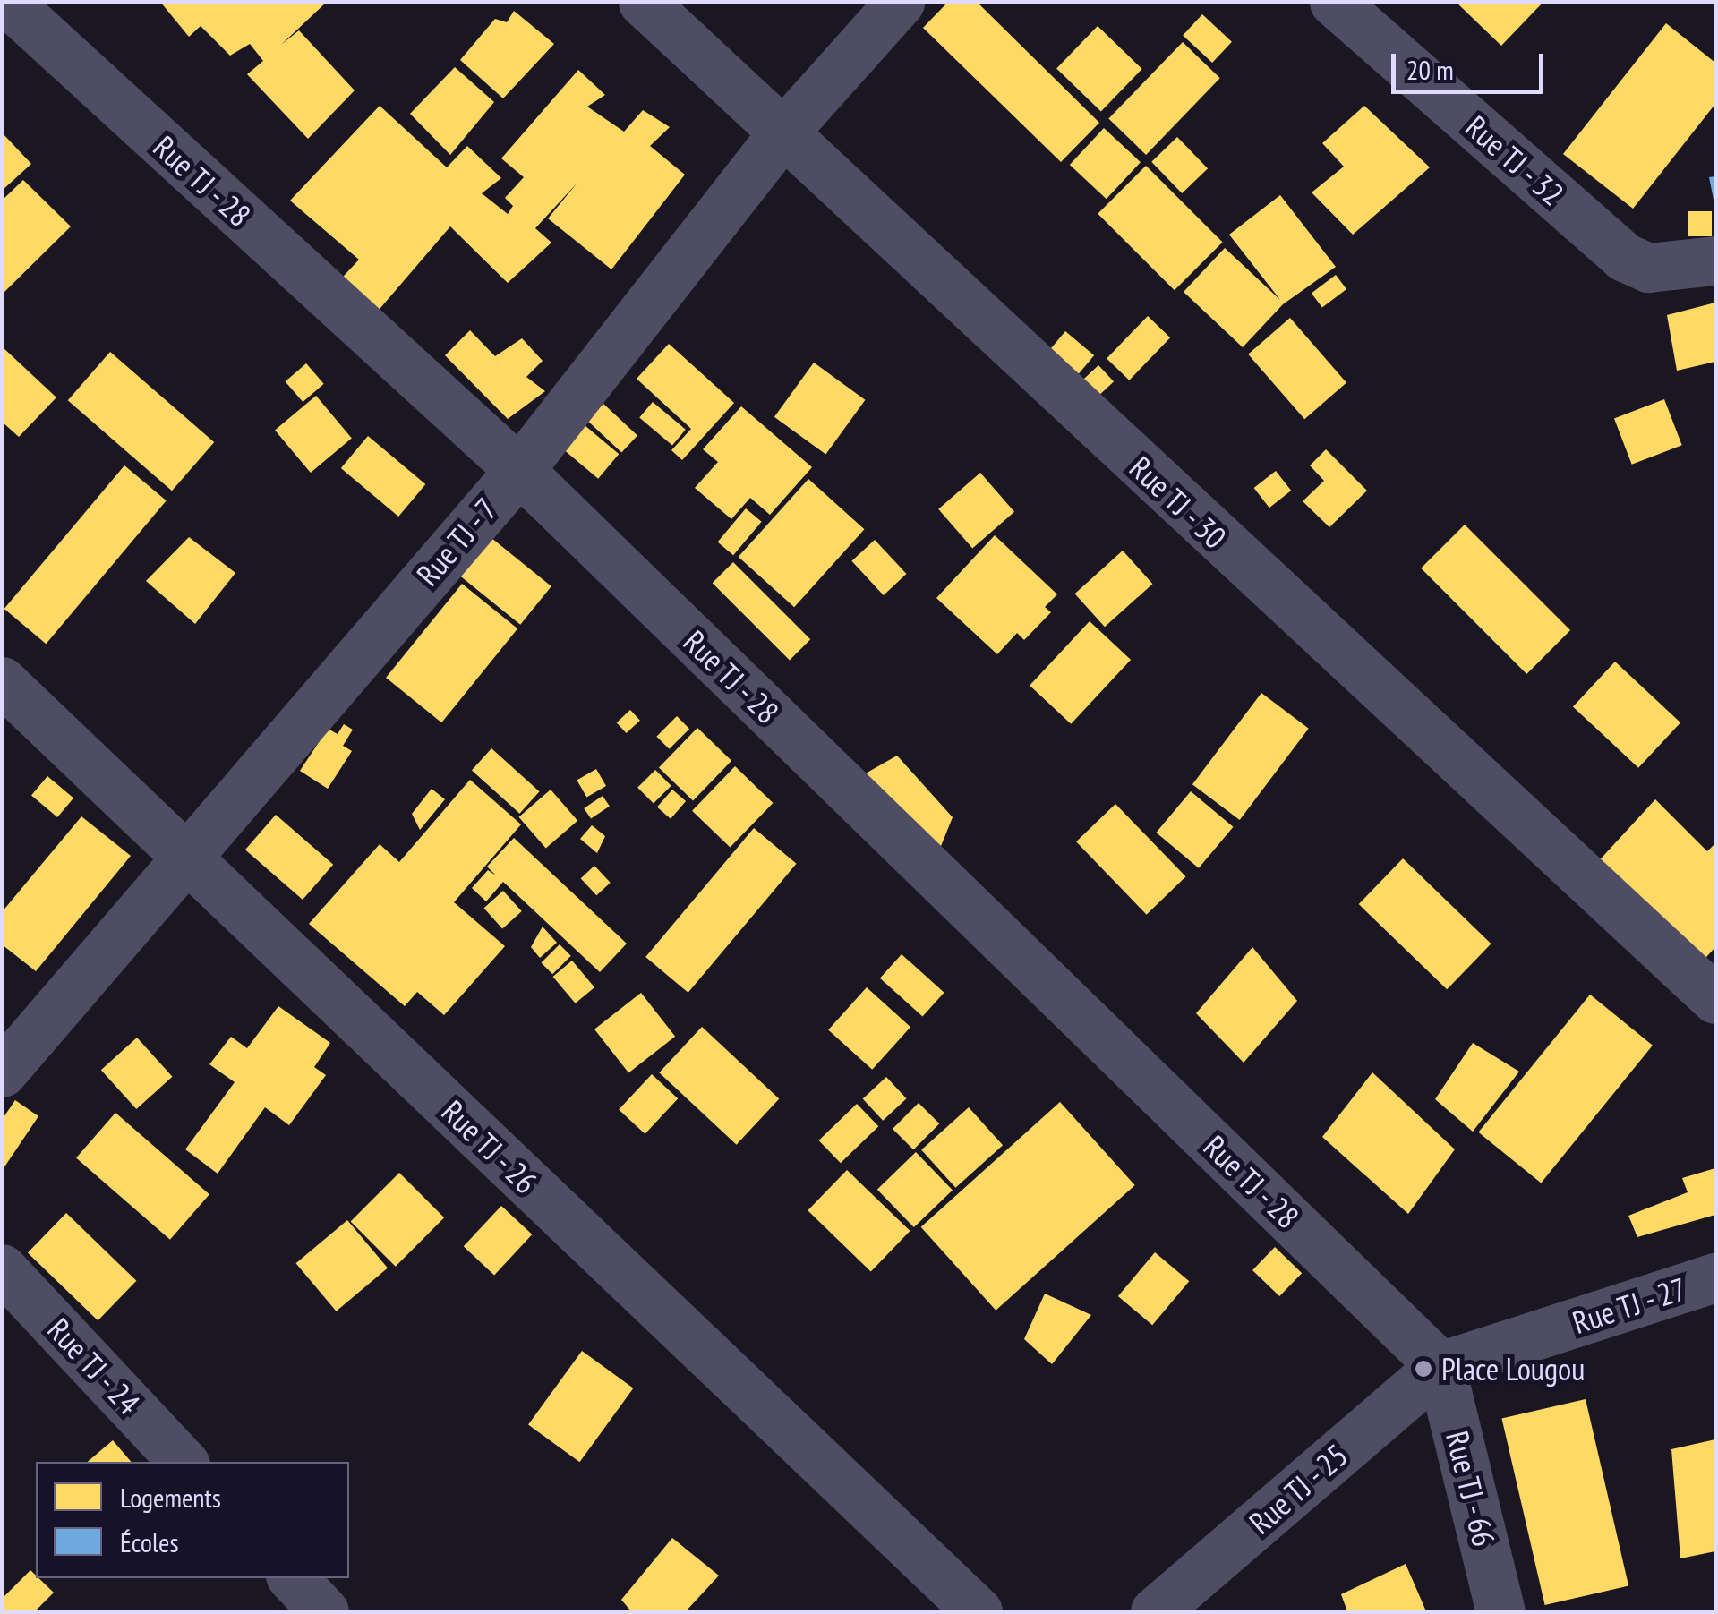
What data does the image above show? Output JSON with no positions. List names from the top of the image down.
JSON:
{
  "streets": {
    "street": [
      "Rue TJ - 32",
      "Rue TJ - 28",
      "Rue TJ - 30",
      "Rue TJ - 7",
      "Rue TJ - 26",
      "Rue TJ - 27",
      "Rue TJ - 24",
      "Rue TJ - 25",
      "Rue TJ - 66"
    ]
  },
  "crossings": [
    ["Rue TJ - 28", "Rue TJ - 7"],
    ["Rue TJ - 28", "Rue TJ - 27"],
    ["Rue TJ - 28", "Rue TJ - 25"],
    ["Rue TJ - 28", "Rue TJ - 66"],
    ["Rue TJ - 30", "Rue TJ - 7"],
    ["Rue TJ - 7", "Rue TJ - 26"],
    ["Rue TJ - 27", "Rue TJ - 25"],
    ["Rue TJ - 27", "Rue TJ - 66"],
    ["Rue TJ - 25", "Rue TJ - 66"]
  ],
  "places": ["Place Lougou"],
  "legend": ["Logements", "Écoles"],
  "scale_bar": "20 m"
}
